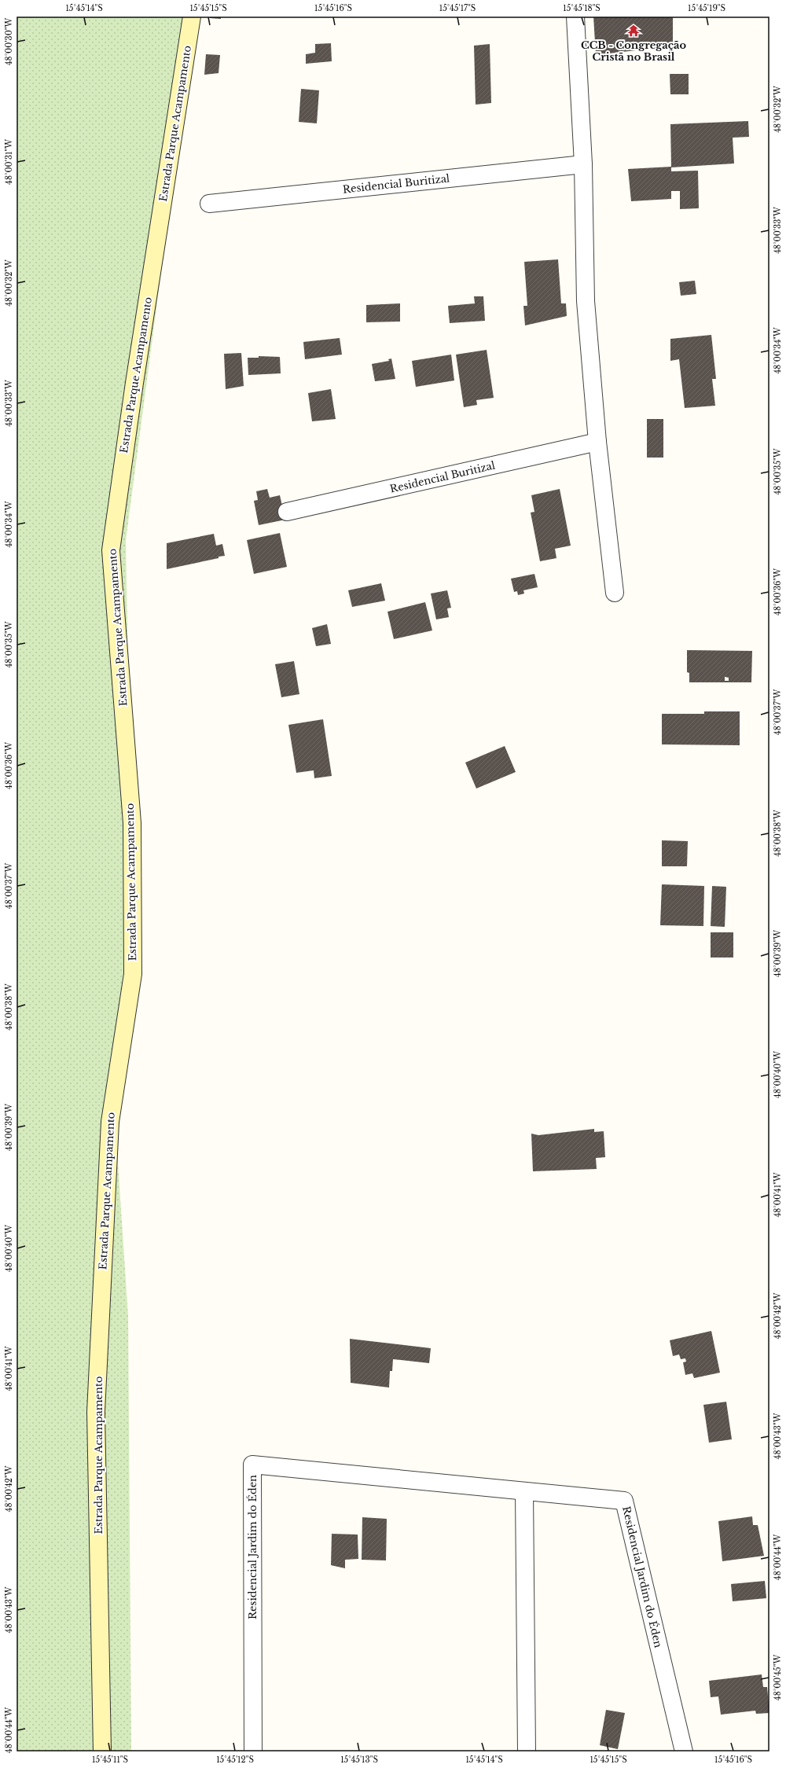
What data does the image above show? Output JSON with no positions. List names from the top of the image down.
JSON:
{
  "streets": {
    "street": ["Estrada Parque Acampamento", "Residencial Buritizal", "Residencial Jardim do Éden"]
  },
  "places": {
    "temple": ["CCB - Congregação Cristã no Brasil"]
  },
  "coordinates": [
    "15°45'14\"S",
    "15°45'15\"S",
    "15°45'16\"S",
    "15°45'17\"S",
    "15°45'18\"S",
    "15°45'19\"S",
    "48°00'30\"W",
    "48°00'32\"W",
    "48°00'31\"W",
    "48°00'33\"W",
    "48°00'34\"W",
    "48°00'35\"W",
    "48°00'36\"W",
    "48°00'37\"W",
    "48°00'38\"W",
    "48°00'39\"W",
    "48°00'40\"W",
    "48°00'41\"W",
    "48°00'42\"W",
    "48°00'43\"W",
    "48°00'44\"W",
    "48°00'45\"W",
    "15°45'11\"S",
    "15°45'12\"S",
    "15°45'13\"S"
  ]
}
